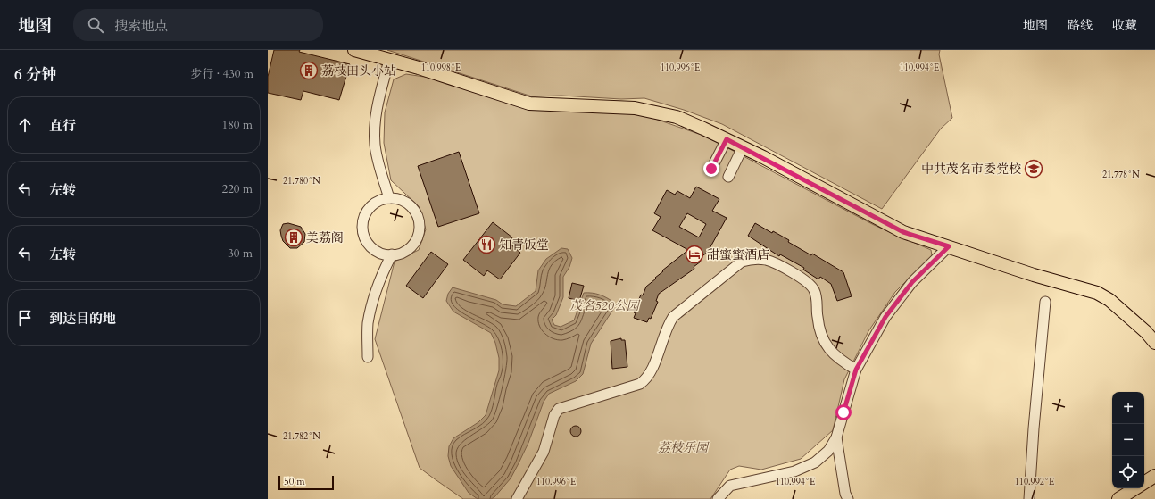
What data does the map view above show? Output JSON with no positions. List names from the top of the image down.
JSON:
{
  "parks": ["茂名520公园", "荔枝乐园"],
  "places": {
    "building": ["荔枝田头小站", "美荔阁"],
    "school or university": ["中共茂名市委党校"],
    "restaurant": ["知青饭堂"],
    "hotel": ["甜蜜蜜酒店"]
  },
  "scale_bar": "50 m",
  "page": {
    "header": "地图",
    "search": "搜索地点",
    "nav": ["地图", "路线", "收藏"],
    "heading": ["6 分钟", "步行 · 430 m"],
    "list": [
      ["直行", "180 m"],
      ["左转", "220 m"],
      ["左转", "30 m"],
      "到达目的地"
    ],
    "map_buttons": ["+", "−"],
    "scale": "50 m"
  },
  "coordinates": [
    "110.998°E",
    "110.996°E",
    "110.994°E",
    "21.778°N",
    "21.780°N",
    "21.782°N",
    "110.992°E"
  ]
}
